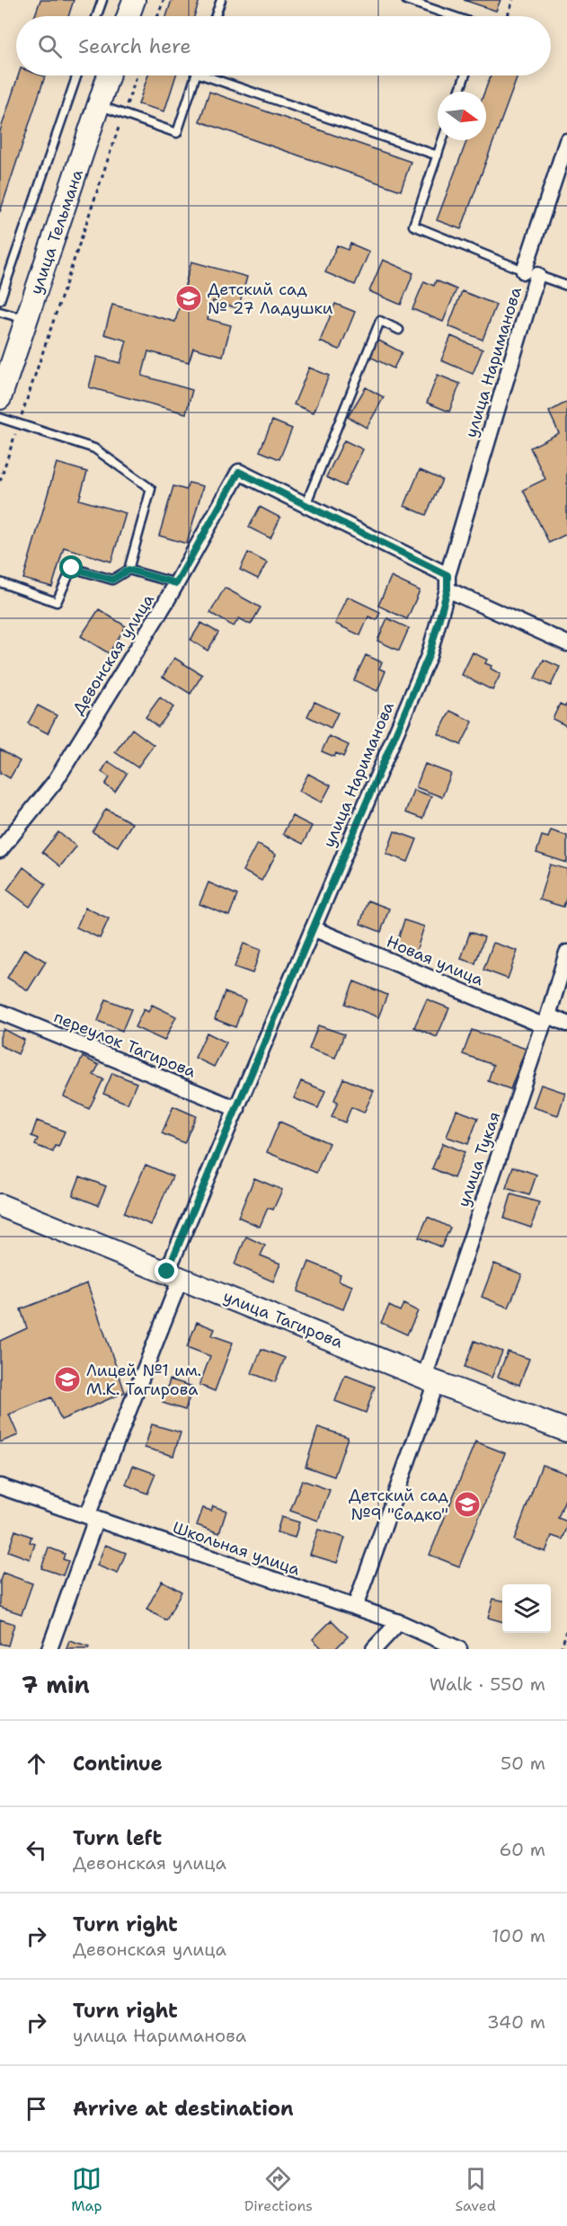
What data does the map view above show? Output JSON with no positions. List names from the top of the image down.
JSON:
{
  "streets": {
    "street": [
      "улица Тельмана",
      "улица Нариманова",
      "Девонская улица",
      "Новая улица",
      "переулок Тагирова",
      "улица Тукая",
      "улица Тагирова",
      "Школьная улица"
    ]
  },
  "crossings": [
    ["улица Нариманова", "Девонская улица"],
    ["улица Нариманова", "Новая улица"],
    ["улица Нариманова", "переулок Тагирова"],
    ["улица Нариманова", "улица Тагирова"],
    ["улица Нариманова", "Школьная улица"],
    ["Новая улица", "улица Тукая"],
    ["улица Тукая", "улица Тагирова"],
    ["улица Тукая", "Школьная улица"]
  ],
  "places": {
    "school or university": ["Детский сад № 27 Ладушки", "Лицей №1 им. М.К. Тагирова", "Детский сад №9 \"Садко\""]
  },
  "north": "right",
  "page": {
    "search": "Search here",
    "heading": ["7 min", "Walk · 550 m"],
    "list": [
      ["Continue", "50 m"],
      ["Turn left", "Девонская улица", "60 m"],
      ["Turn right", "Девонская улица", "100 m"],
      ["Turn right", "улица Нариманова", "340 m"],
      "Arrive at destination"
    ],
    "nav": ["Map", "Directions", "Saved"]
  }
}
